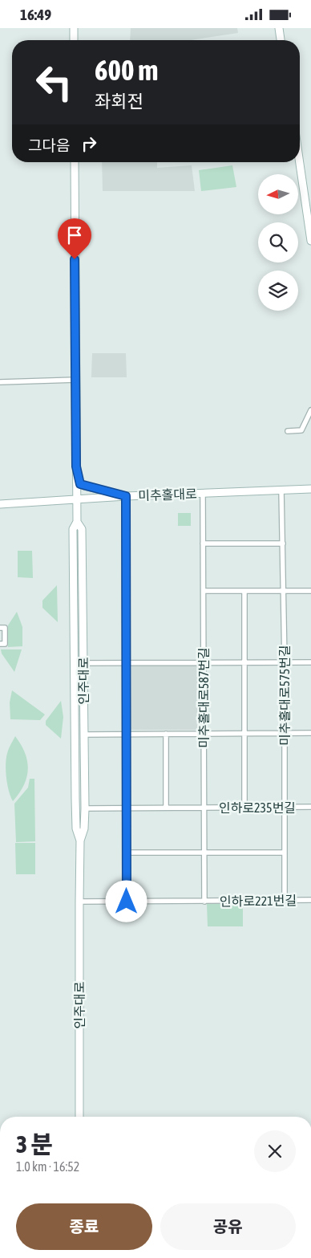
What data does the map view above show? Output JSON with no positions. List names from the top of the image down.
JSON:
{
  "streets": {
    "main road": ["미추홀대로", "인주대로"],
    "street": [
      "미추홀대로575번길",
      "미추홀대로587번길",
      "인하로235번길",
      "인하로221번길"
    ]
  },
  "crossings": [
    ["미추홀대로", "인주대로"],
    ["미추홀대로", "미추홀대로575번길"],
    ["미추홀대로", "미추홀대로587번길"],
    ["인주대로", "인하로235번길"],
    ["인주대로", "인하로221번길"],
    ["미추홀대로575번길", "인하로235번길"],
    ["미추홀대로575번길", "인하로221번길"],
    ["미추홀대로587번길", "인하로235번길"],
    ["미추홀대로587번길", "인하로221번길"]
  ],
  "north": "left",
  "page": {
    "status": "16:49",
    "turn": ["600 m", "좌회전"],
    "then": "그다음",
    "heading": ["3 분", "1.0 km · 16:52"],
    "buttons": ["종료", "공유"]
  }
}
